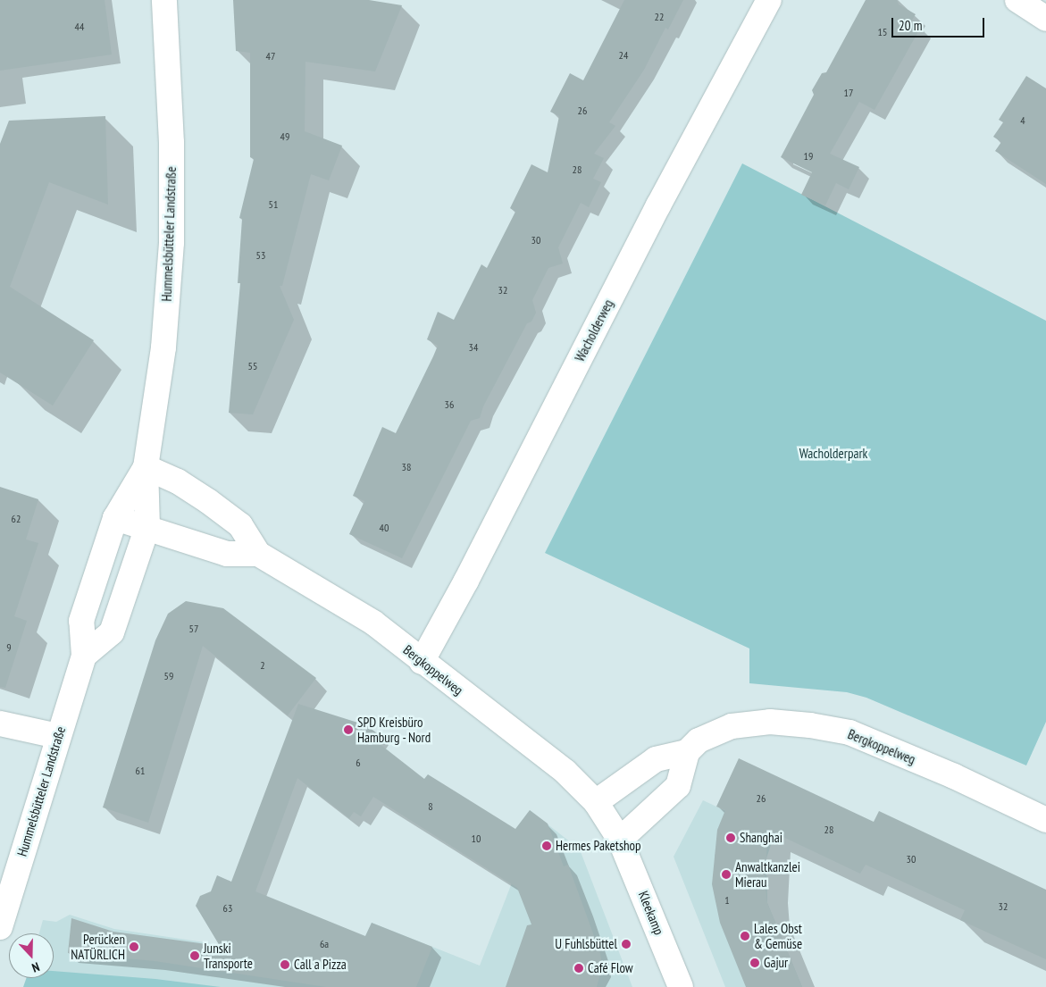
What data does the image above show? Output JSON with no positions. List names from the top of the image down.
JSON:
{
  "streets": {
    "street": [
      "Hummelsbütteler Landstraße",
      "Wacholderweg",
      "Bergkoppelweg",
      "Kleekamp"
    ]
  },
  "crossings": [
    ["Hummelsbütteler Landstraße", "Bergkoppelweg"],
    ["Wacholderweg", "Bergkoppelweg"],
    ["Bergkoppelweg", "Kleekamp"]
  ],
  "parks": ["Wacholderpark"],
  "places": [
    "SPD Kreisbüro Hamburg - Nord",
    "Shanghai",
    "Hermes Paketshop",
    "Anwaltkanzlei Mierau",
    "Lales Obst & Gemüse",
    "U Fuhlsbüttel",
    "Perücken NATÜRLICH",
    "Junski Transporte",
    "Gajur",
    "Call a Pizza",
    "Café Flow"
  ],
  "house_numbers": [
    "22",
    "44",
    "15",
    "24",
    "47",
    "17",
    "26",
    "4",
    "49",
    "19",
    "28",
    "51",
    "30",
    "53",
    "32",
    "34",
    "55",
    "36",
    "38",
    "62",
    "40",
    "57",
    "9",
    "2",
    "59",
    "6",
    "61",
    "26",
    "8",
    "28",
    "10",
    "30",
    "1",
    "32",
    "63",
    "6a"
  ],
  "scale_bar": "20 m",
  "north": "bottom"
}
